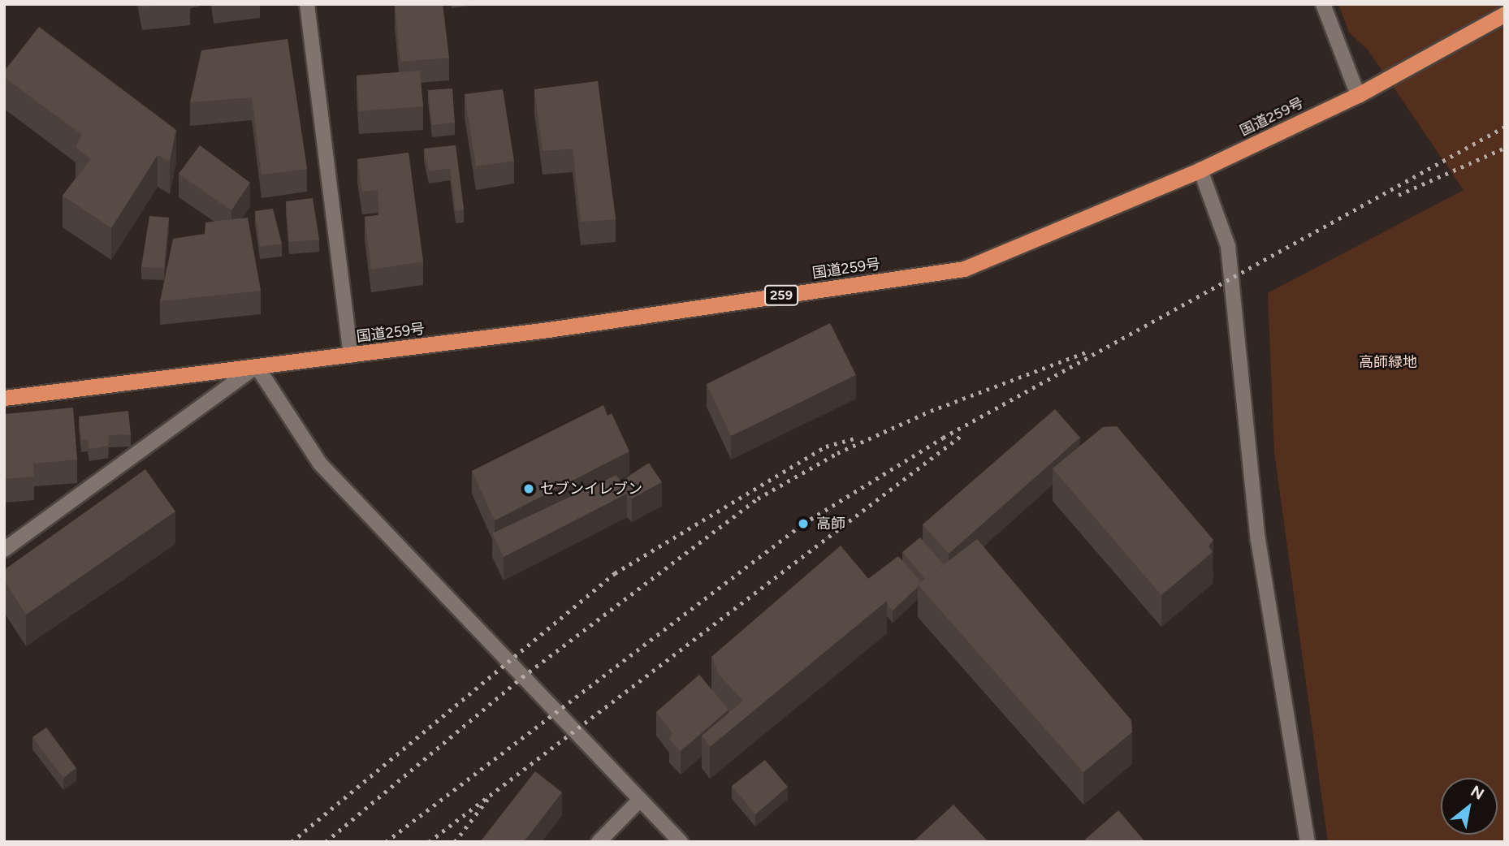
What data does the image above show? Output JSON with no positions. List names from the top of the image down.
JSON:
{
  "streets": {
    "highway": ["国道259号", "259"]
  },
  "parks": ["高師緑地"],
  "places": ["セブンイレブン", "高師"],
  "north": "top right"
}
